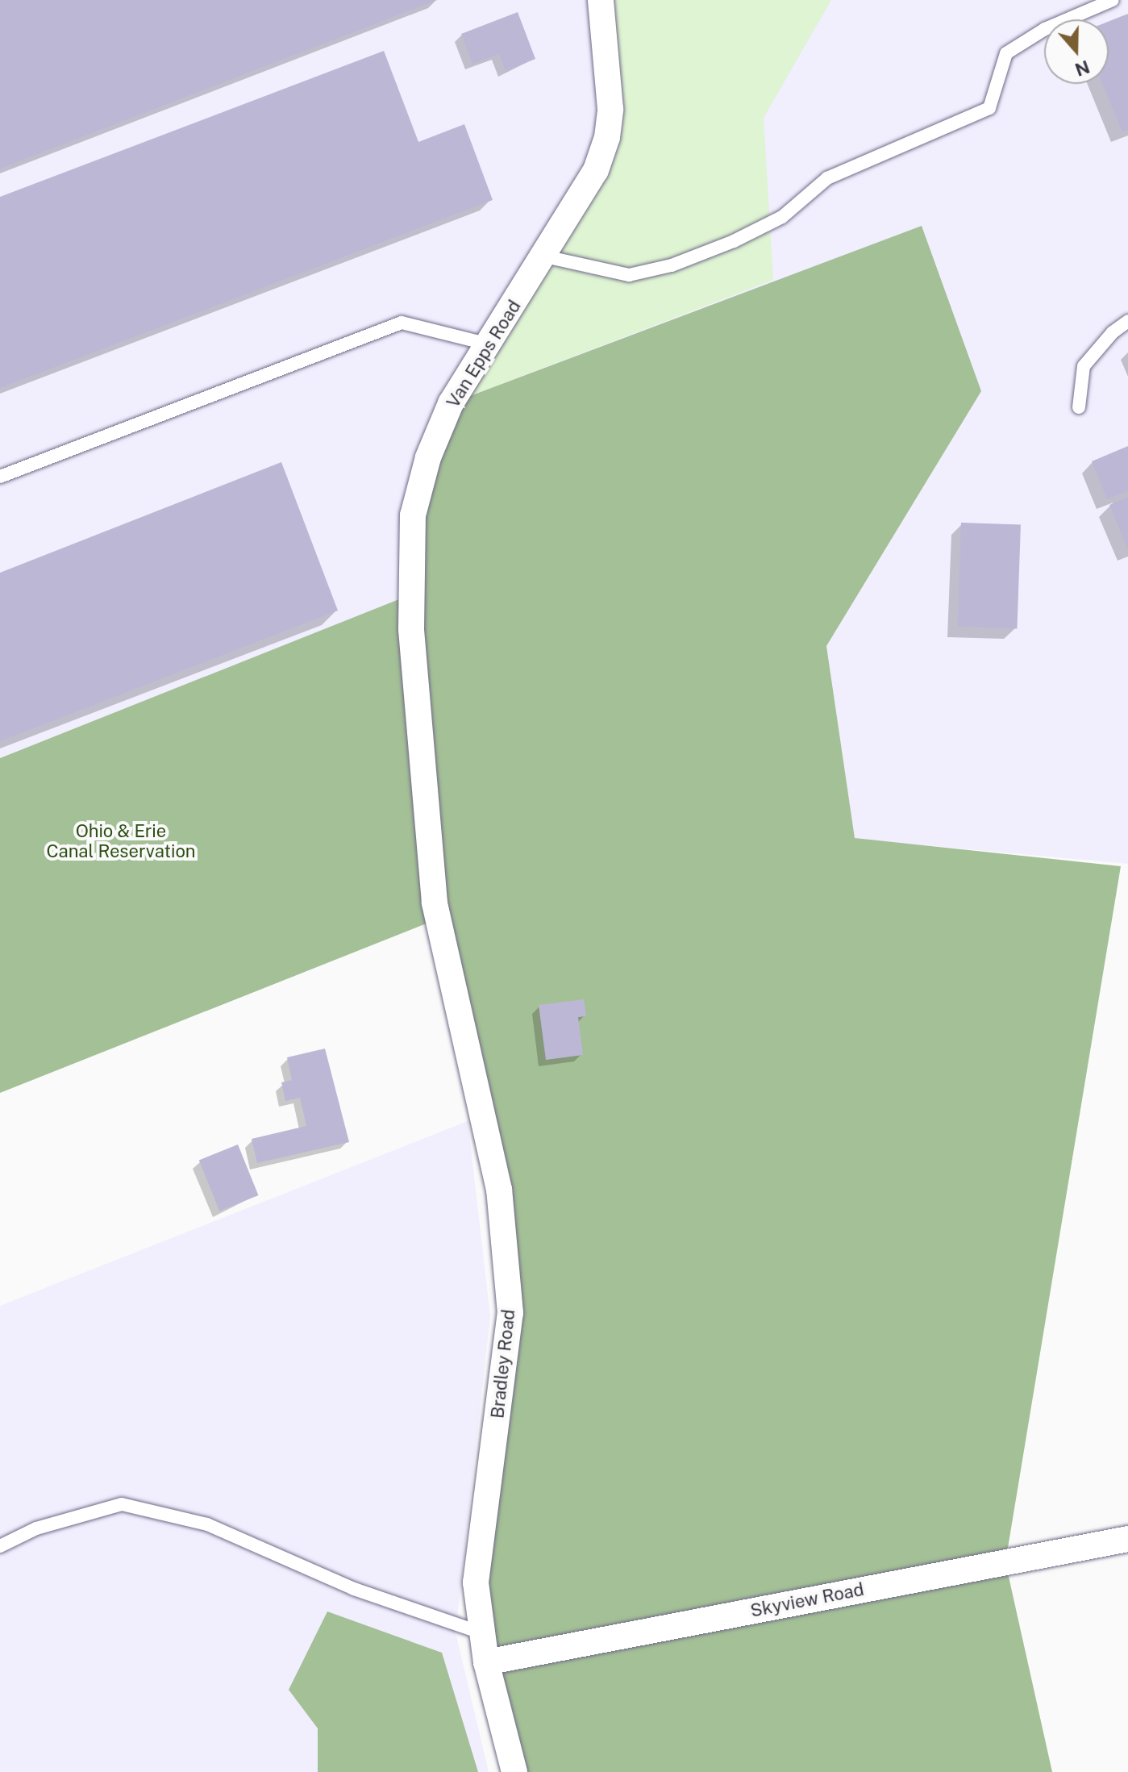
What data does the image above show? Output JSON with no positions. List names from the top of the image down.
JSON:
{
  "streets": {
    "street": ["Van Epps Road", "Bradley Road", "Skyview Road"]
  },
  "crossings": [
    ["Van Epps Road", "Bradley Road"],
    ["Bradley Road", "Skyview Road"]
  ],
  "parks": ["Ohio & Erie Canal Reservation"],
  "north": "bottom"
}
